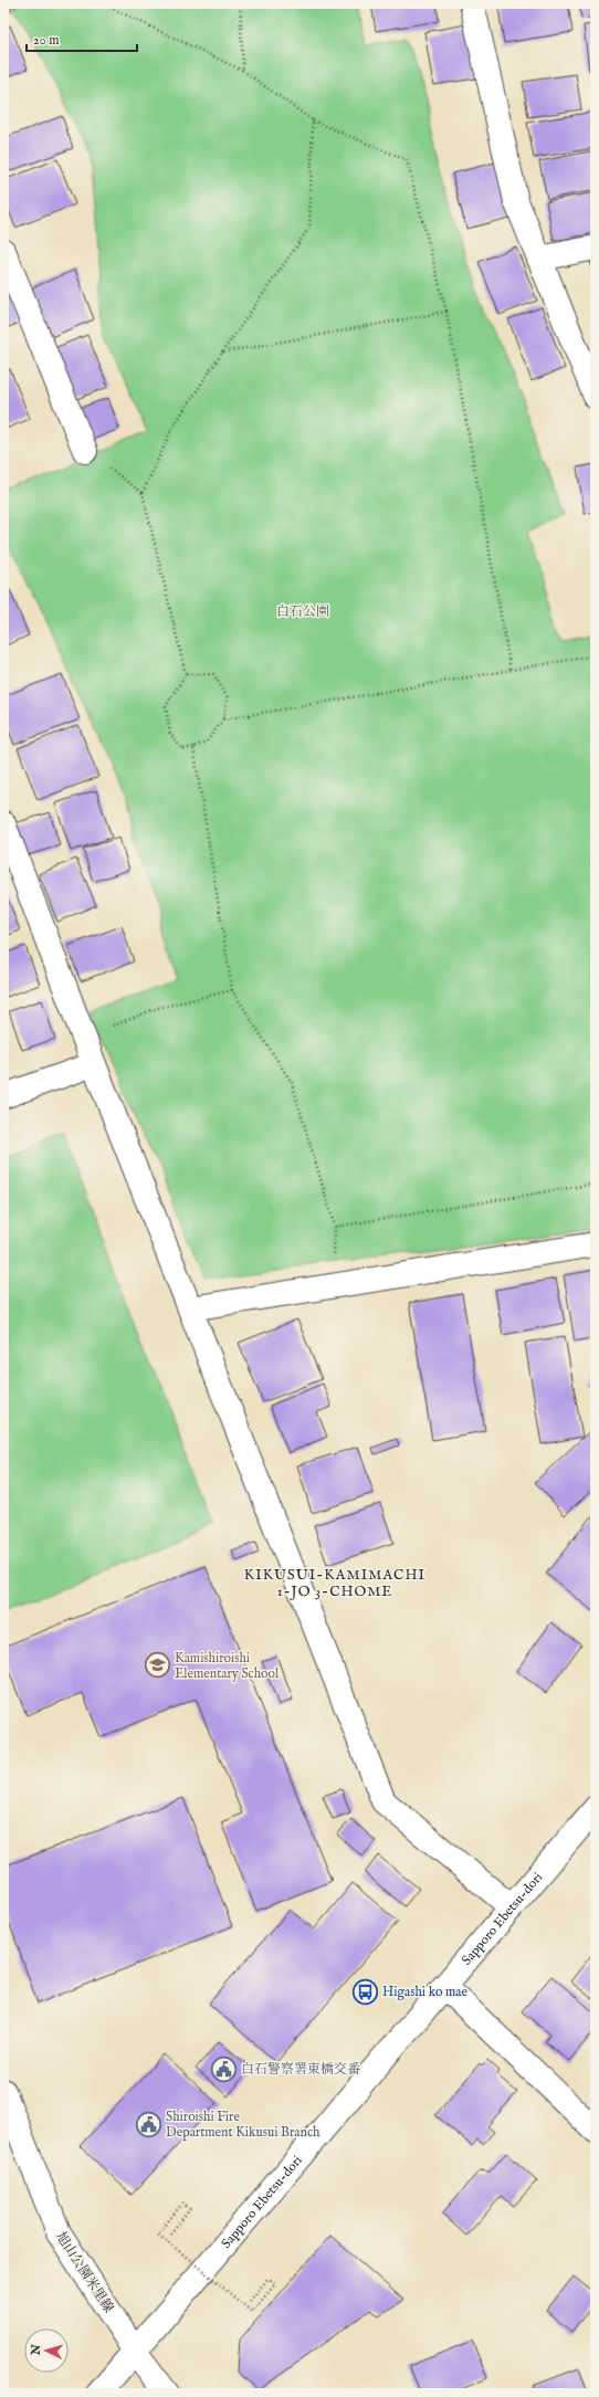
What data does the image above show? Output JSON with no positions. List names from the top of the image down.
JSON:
{
  "streets": {
    "main road": ["Sapporo Ebetsu-dori", "旭山公園米里線"]
  },
  "crossings": [
    ["Sapporo Ebetsu-dori", "旭山公園米里線"]
  ],
  "districts": ["KIKUSUI-KAMIMACHI 1-JO 3-CHOME"],
  "parks": ["白石公園"],
  "places": {
    "school or university": ["Kamishiroishi Elementary School"],
    "bus stop": ["Higashi ko mae"],
    "public building": ["白石警察署東橋交番", "Shiroishi Fire Department Kikusui Branch"]
  },
  "scale_bar": "20 m",
  "north": "left"
}
